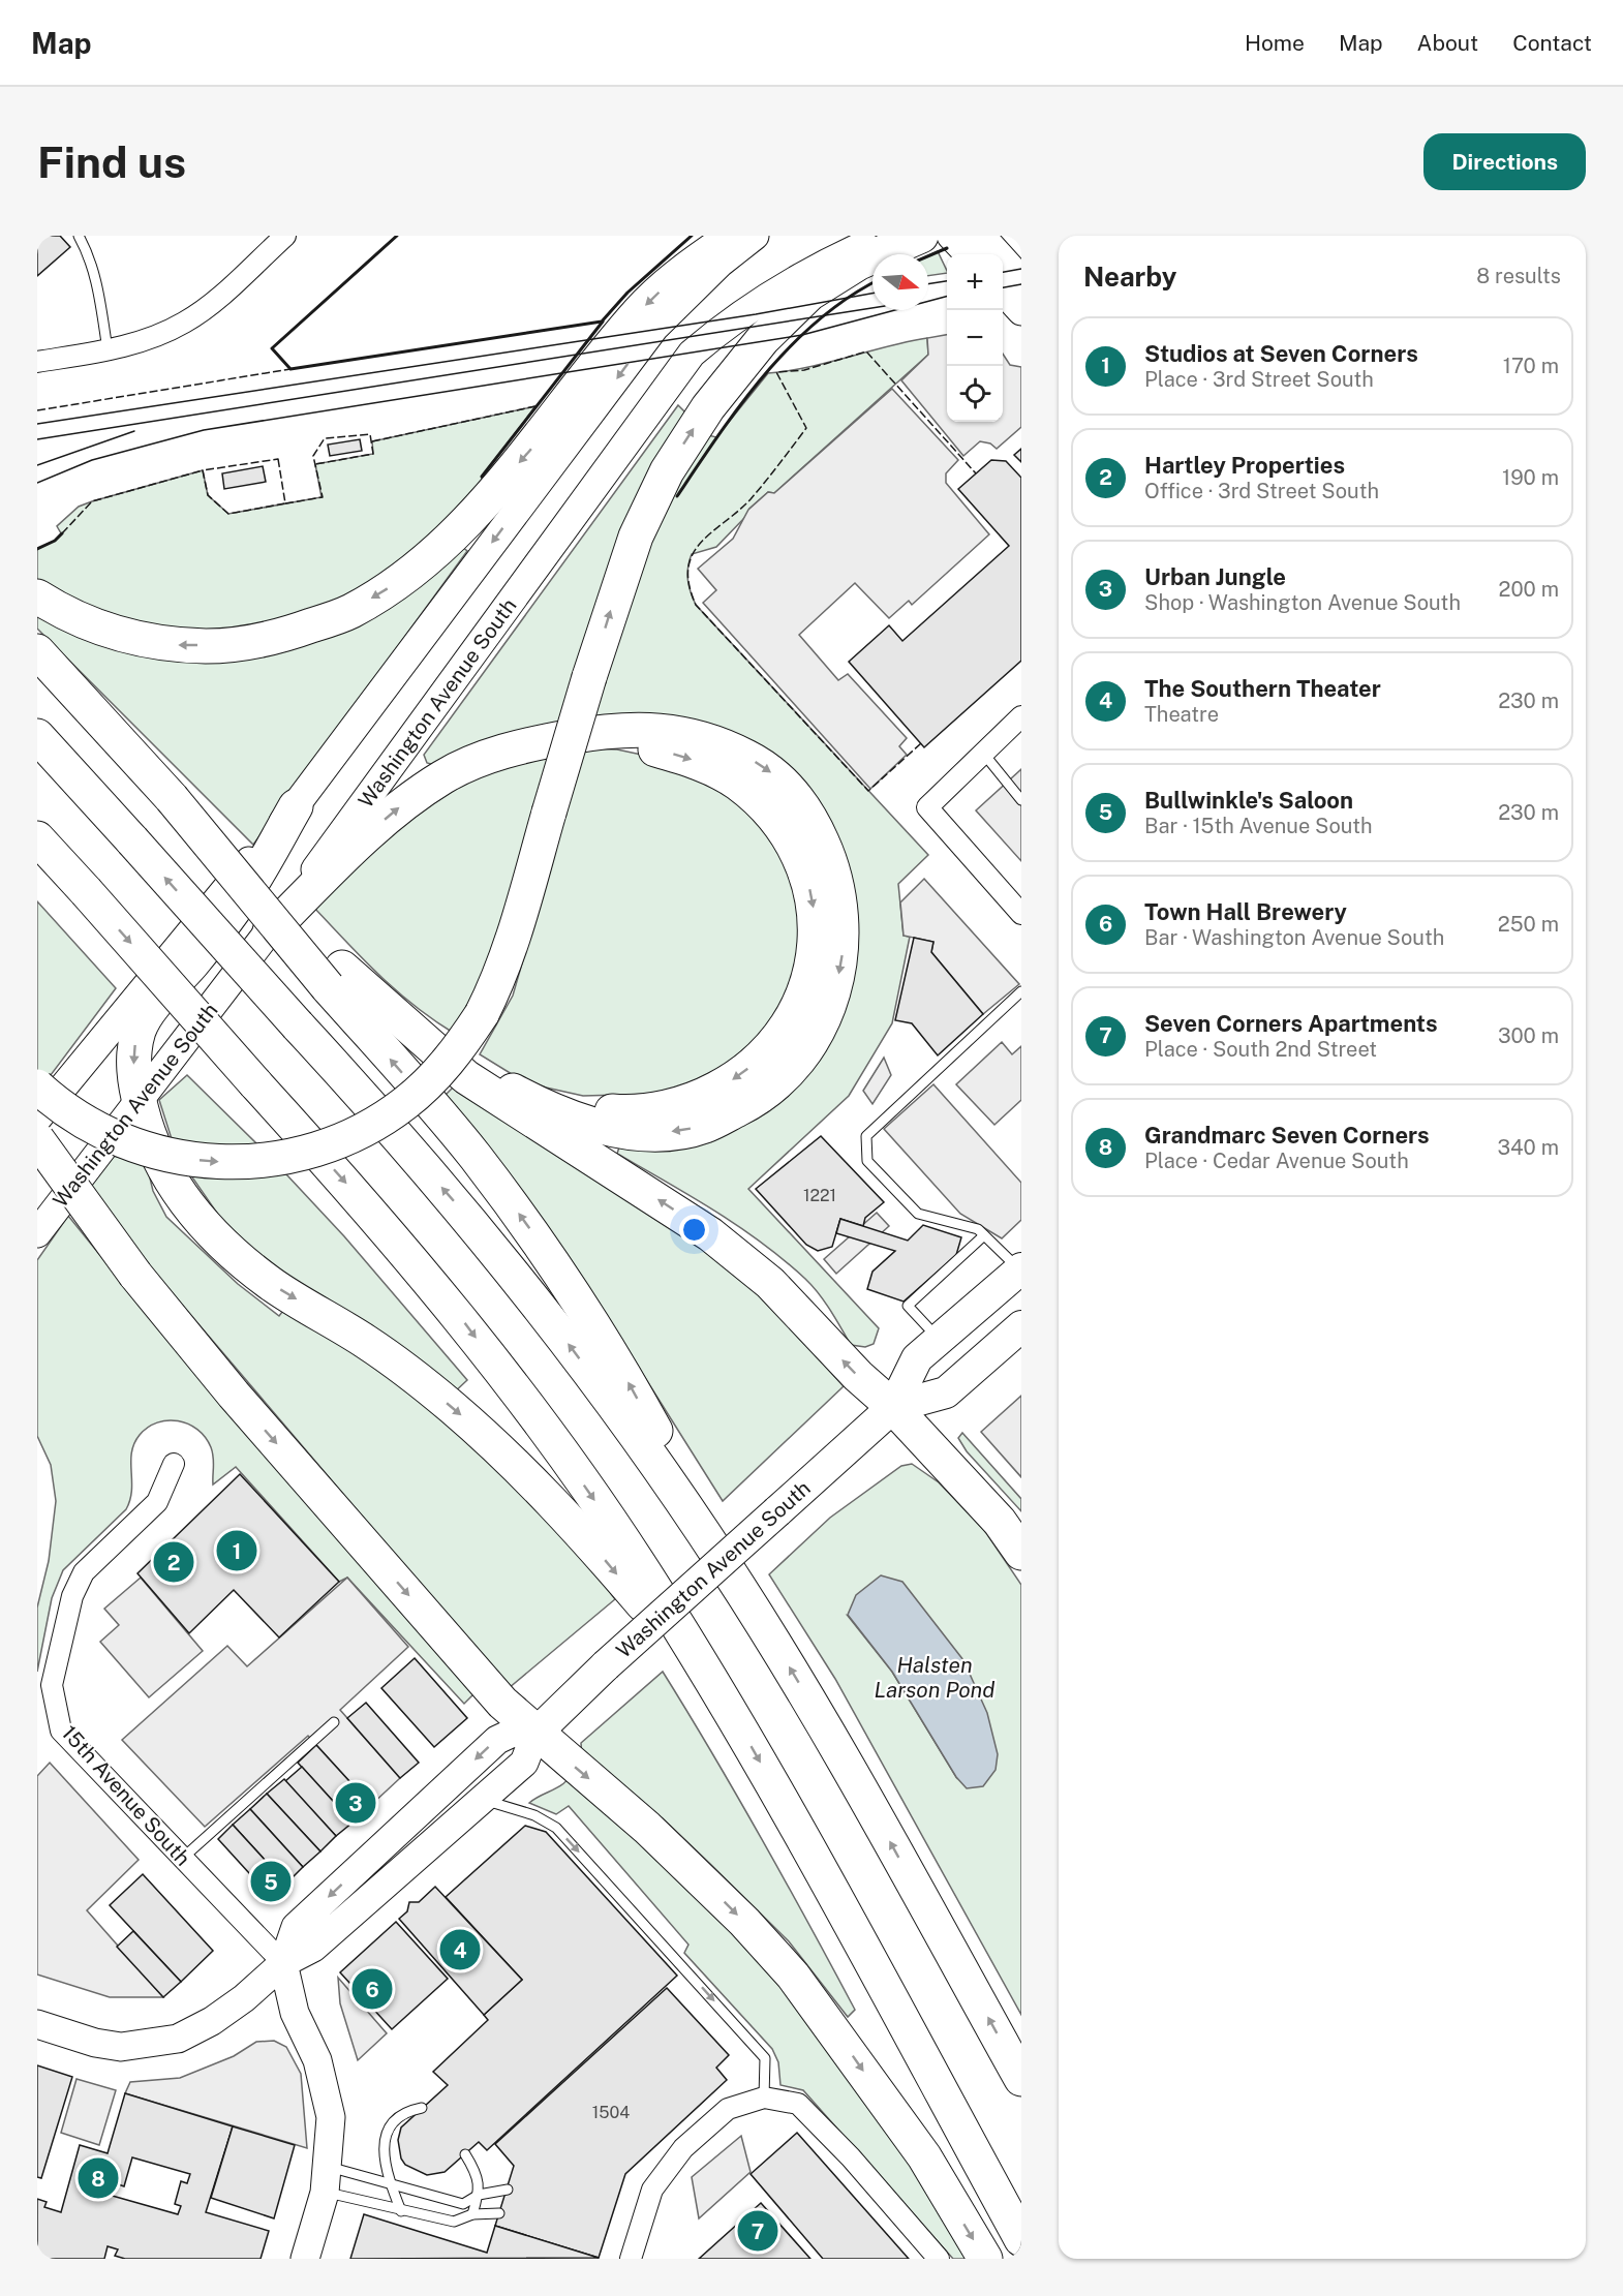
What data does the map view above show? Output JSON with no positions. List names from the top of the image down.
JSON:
{
  "streets": {
    "main road": ["Washington Avenue South"],
    "street": ["15th Avenue South"]
  },
  "crossings": [
    ["Washington Avenue South", "15th Avenue South"]
  ],
  "water": ["Halsten Larson Pond"],
  "house_numbers": ["1221", "1504"],
  "north": "right",
  "page": {
    "header": "Map",
    "nav": [
      "Home",
      "Map",
      "About",
      "Contact"
    ],
    "buttons": "Directions",
    "title": "Find us",
    "heading": ["Nearby", "8 results"],
    "map_buttons": ["+", "−"],
    "list": [
      {
        "mark": "1",
        "name": "Studios at Seven Corners",
        "note": "Place · 3rd Street South",
        "value": "170 m"
      },
      {
        "mark": "2",
        "name": "Hartley Properties",
        "note": "Office · 3rd Street South",
        "value": "190 m"
      },
      {
        "mark": "3",
        "name": "Urban Jungle",
        "note": "Shop · Washington Avenue South",
        "value": "200 m"
      },
      {
        "mark": "4",
        "name": "The Southern Theater",
        "note": "Theatre",
        "value": "230 m"
      },
      {
        "mark": "5",
        "name": "Bullwinkle's Saloon",
        "note": "Bar · 15th Avenue South",
        "value": "230 m"
      },
      {
        "mark": "6",
        "name": "Town Hall Brewery",
        "note": "Bar · Washington Avenue South",
        "value": "250 m"
      },
      {
        "mark": "7",
        "name": "Seven Corners Apartments",
        "note": "Place · South 2nd Street",
        "value": "300 m"
      },
      {
        "mark": "8",
        "name": "Grandmarc Seven Corners",
        "note": "Place · Cedar Avenue South",
        "value": "340 m"
      }
    ],
    "pins": [
      "1",
      "2",
      "3",
      "5",
      "4",
      "6",
      "8",
      "7"
    ]
  }
}
